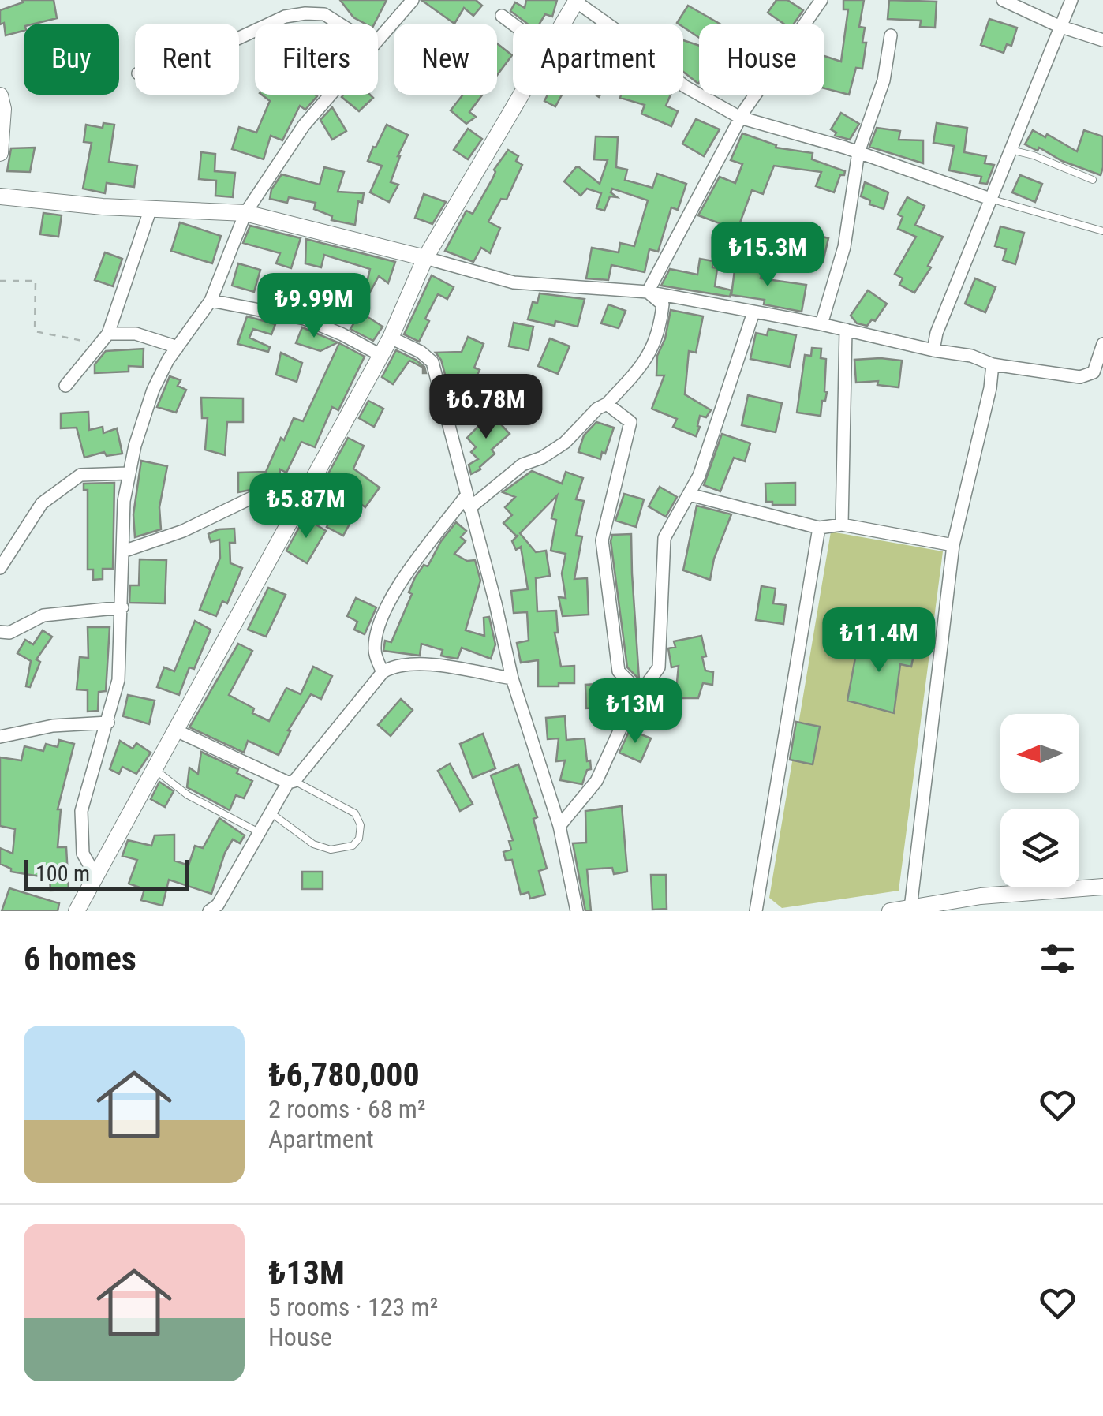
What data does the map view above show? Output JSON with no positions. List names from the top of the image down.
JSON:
{
  "scale_bar": "100 m",
  "north": "left",
  "page": {
    "chip": [
      "Buy",
      "Rent",
      "Filters",
      "New",
      "Apartment",
      "House"
    ],
    "price": [
      "₺15.3M",
      "₺9.99M",
      "₺6.78M",
      "₺5.87M",
      "₺11.4M",
      "₺13M"
    ],
    "scale": "100 m",
    "heading": "6 homes",
    "list": [
      {
        "name": "₺6,780,000",
        "note": "2 rooms · 68 m² · Apartment"
      },
      {
        "name": "₺13M",
        "note": "5 rooms · 123 m² · House"
      }
    ]
  }
}
